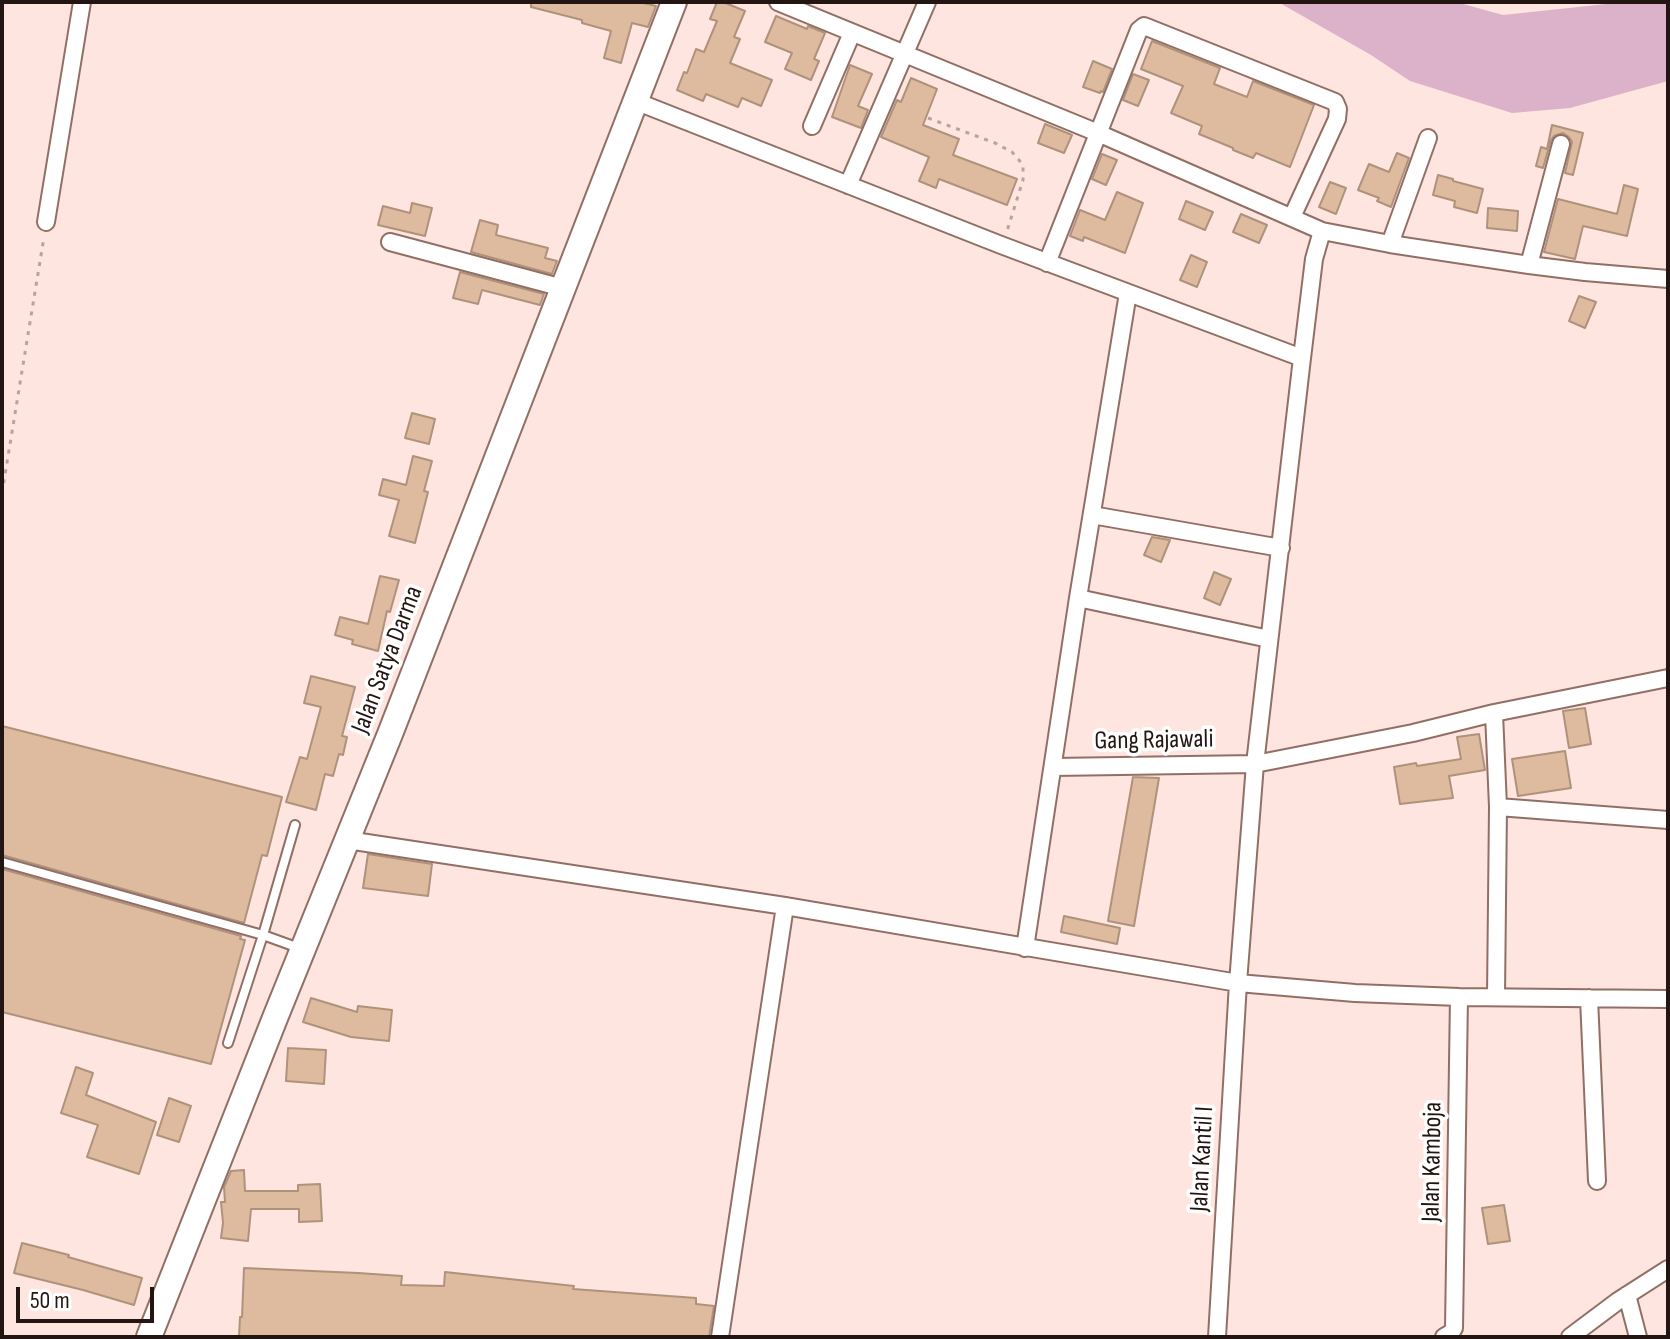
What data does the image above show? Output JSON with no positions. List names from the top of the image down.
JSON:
{
  "streets": {
    "main road": ["Jalan Satya Darma"],
    "street": ["Gang Rajawali", "Jalan Kantil I", "Jalan Kamboja"]
  },
  "crossings": [
    ["Gang Rajawali", "Jalan Kantil I"]
  ],
  "scale_bar": "50 m"
}
